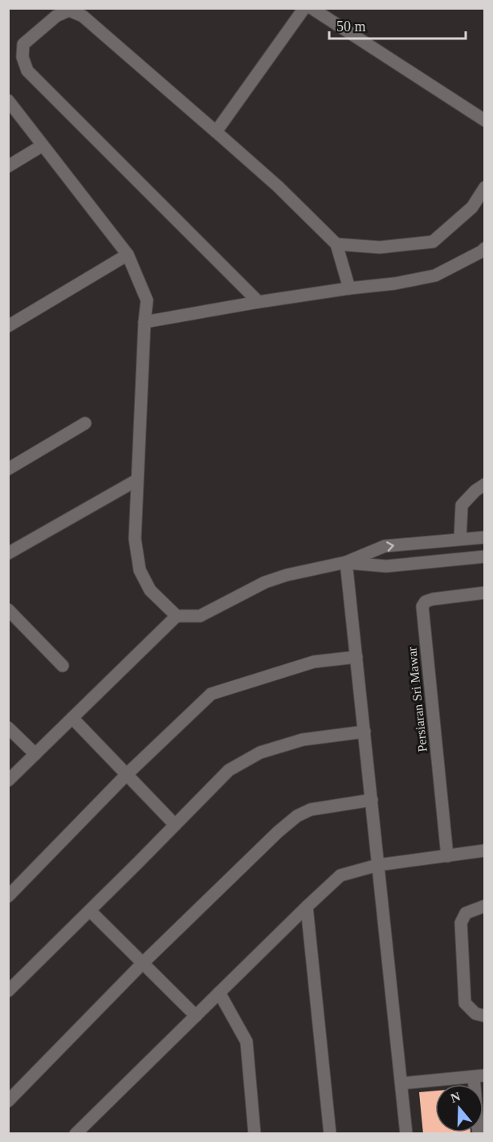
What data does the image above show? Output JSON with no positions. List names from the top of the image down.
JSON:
{
  "streets": {
    "street": ["Persiaran Sri Mawar"]
  },
  "scale_bar": "50 m",
  "north": "top"
}
